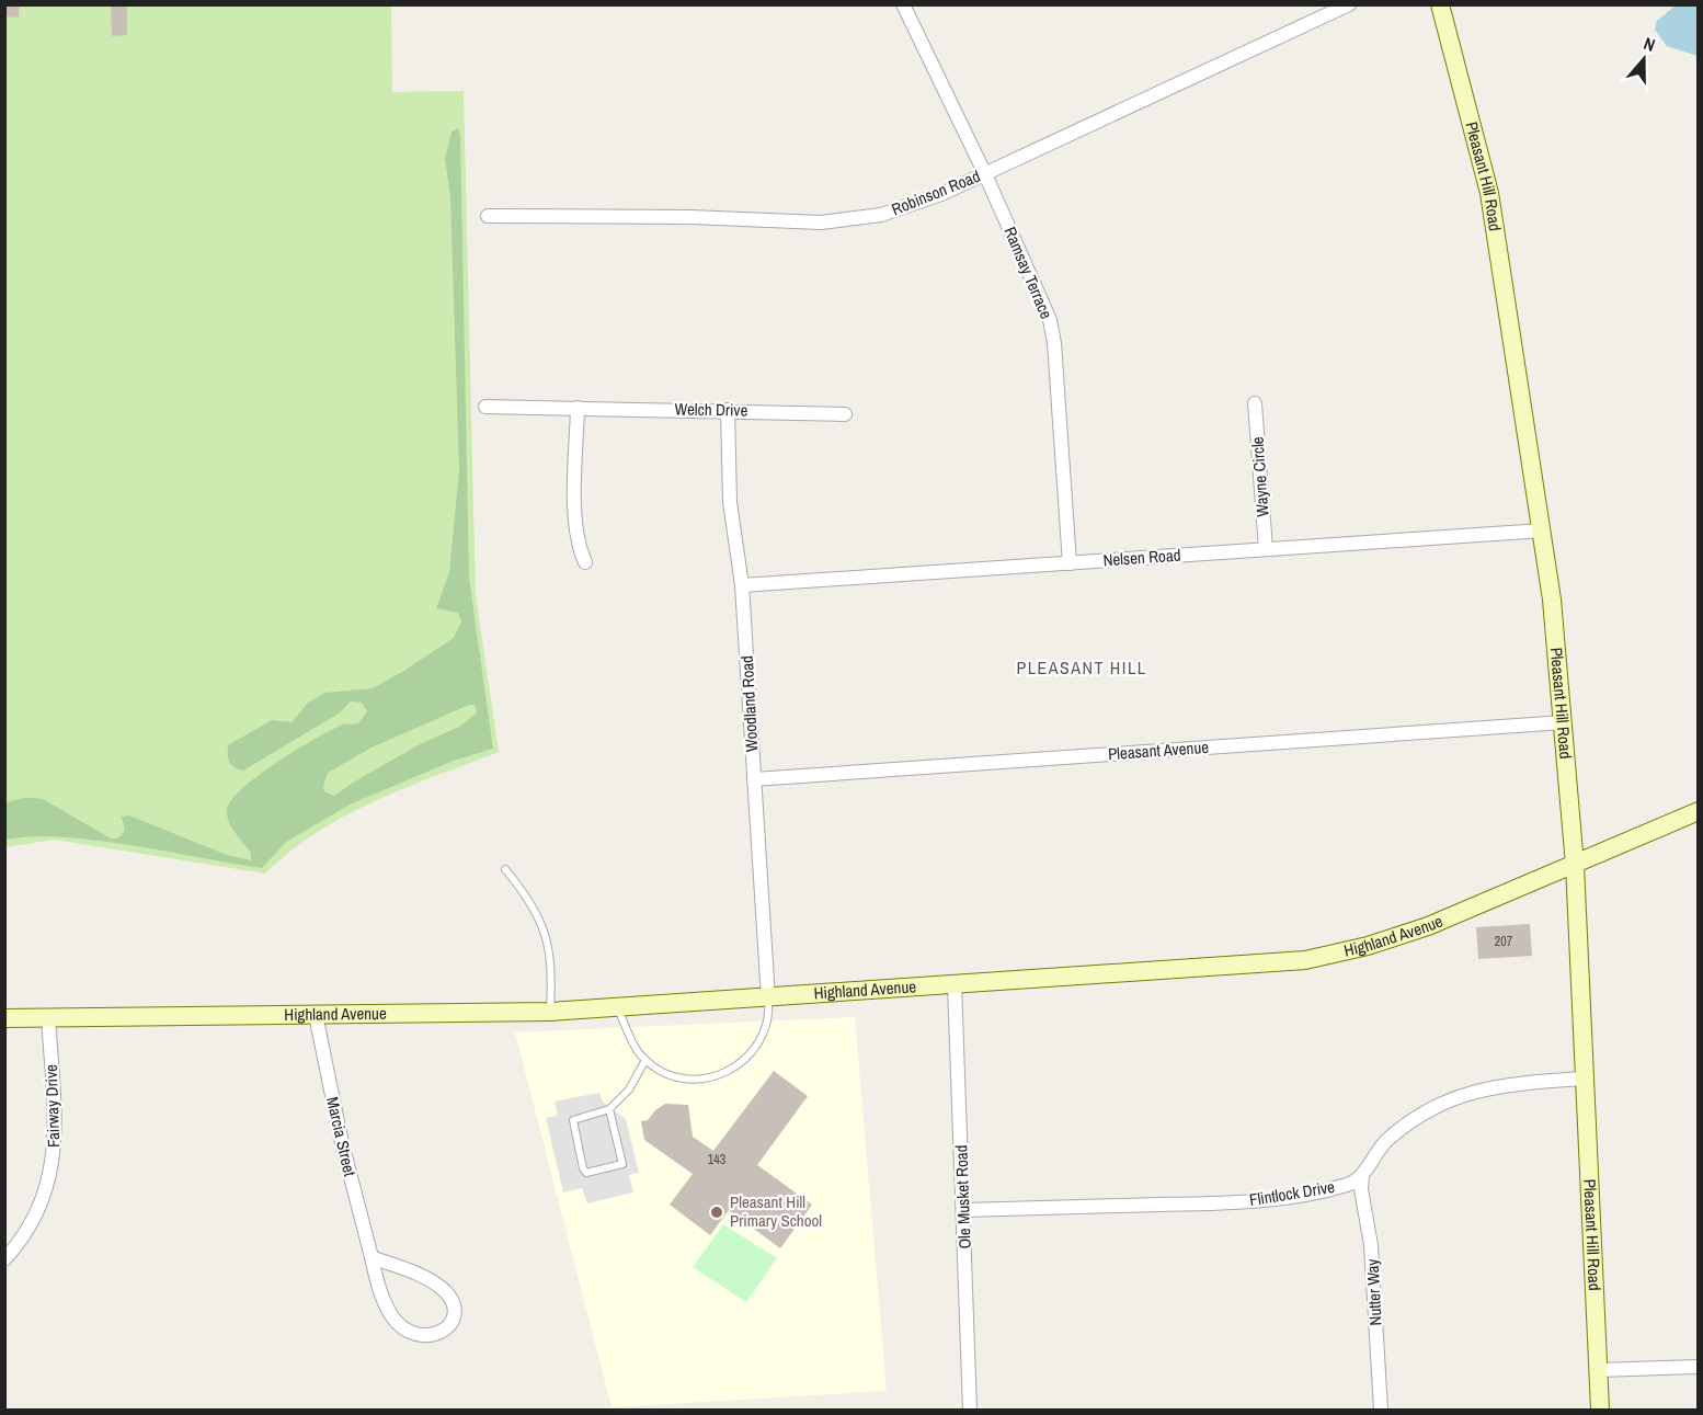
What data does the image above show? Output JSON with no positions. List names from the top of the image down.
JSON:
{
  "streets": {
    "street": [
      "Pleasant Hill Road",
      "Robinson Road",
      "Ramsay Terrace",
      "Welch Drive",
      "Wayne Circle",
      "Nelsen Road",
      "Woodland Road",
      "Pleasant Avenue",
      "Highland Avenue",
      "Fairway Drive",
      "Marcia Street",
      "Flintlock Drive",
      "Ole Musket Road",
      "Nutter Way"
    ]
  },
  "crossings": [
    ["Pleasant Hill Road", "Nelsen Road"],
    ["Pleasant Hill Road", "Pleasant Avenue"],
    ["Pleasant Hill Road", "Highland Avenue"],
    ["Robinson Road", "Ramsay Terrace"],
    ["Ramsay Terrace", "Nelsen Road"],
    ["Welch Drive", "Woodland Road"],
    ["Wayne Circle", "Nelsen Road"],
    ["Nelsen Road", "Woodland Road"],
    ["Woodland Road", "Pleasant Avenue"],
    ["Woodland Road", "Highland Avenue"],
    ["Highland Avenue", "Fairway Drive"],
    ["Highland Avenue", "Marcia Street"],
    ["Highland Avenue", "Ole Musket Road"],
    ["Flintlock Drive", "Ole Musket Road"],
    ["Flintlock Drive", "Nutter Way"]
  ],
  "districts": ["PLEASANT HILL"],
  "places": ["Pleasant Hill Primary School"],
  "house_numbers": ["207", "143"],
  "north": "top"
}
